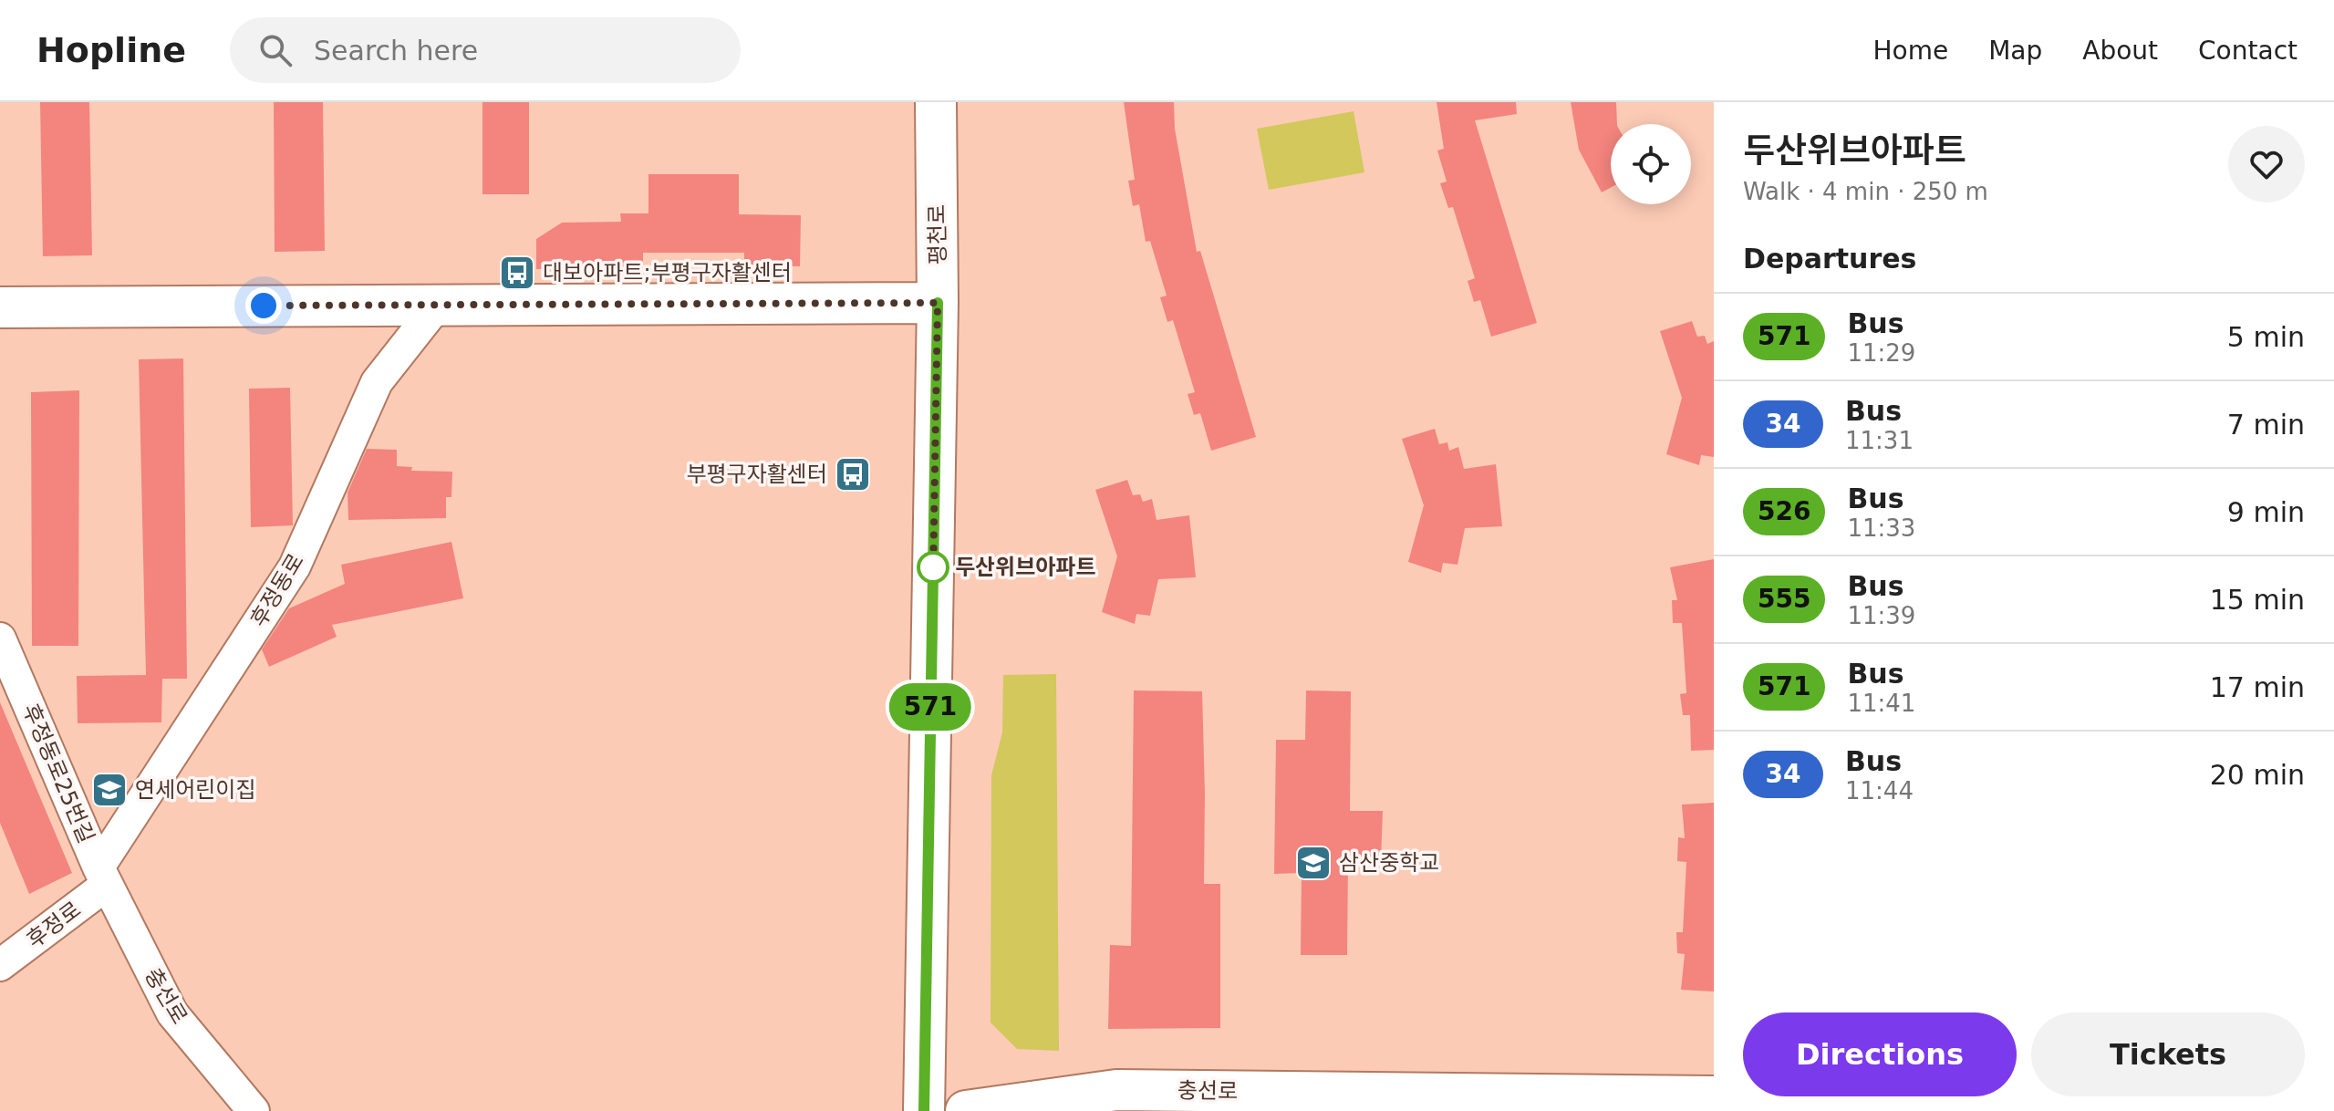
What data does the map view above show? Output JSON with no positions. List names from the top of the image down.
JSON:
{
  "streets": {
    "street": [
      "평천로",
      "후정동로",
      "후정동로25번길",
      "후정로",
      "충선로"
    ]
  },
  "crossings": [
    ["후정동로", "후정동로25번길"],
    ["후정동로", "후정로"],
    ["후정동로", "충선로"],
    ["후정동로25번길", "후정로"],
    ["후정동로25번길", "충선로"],
    ["후정로", "충선로"]
  ],
  "places": {
    "bus stop": ["대보아파트;부평구자활센터", "부평구자활센터"],
    "other": ["두산위브아파트"],
    "school or university": ["연세어린이집", "삼산중학교"]
  },
  "lines": ["bus line 571"],
  "page": {
    "header": "Hopline",
    "search": "Search here",
    "nav": [
      "Home",
      "Map",
      "About",
      "Contact"
    ],
    "on_map": "571",
    "heading": [
      ["두산위브아파트", "Walk · 4 min · 250 m"],
      "Departures"
    ],
    "list": [
      {
        "mark": "571",
        "name": "Bus",
        "note": "11:29",
        "value": "5 min"
      },
      {
        "mark": "34",
        "name": "Bus",
        "note": "11:31",
        "value": "7 min"
      },
      {
        "mark": "526",
        "name": "Bus",
        "note": "11:33",
        "value": "9 min"
      },
      {
        "mark": "555",
        "name": "Bus",
        "note": "11:39",
        "value": "15 min"
      },
      {
        "mark": "571",
        "name": "Bus",
        "note": "11:41",
        "value": "17 min"
      },
      {
        "mark": "34",
        "name": "Bus",
        "note": "11:44",
        "value": "20 min"
      }
    ],
    "buttons": ["Directions", "Tickets"]
  }
}
